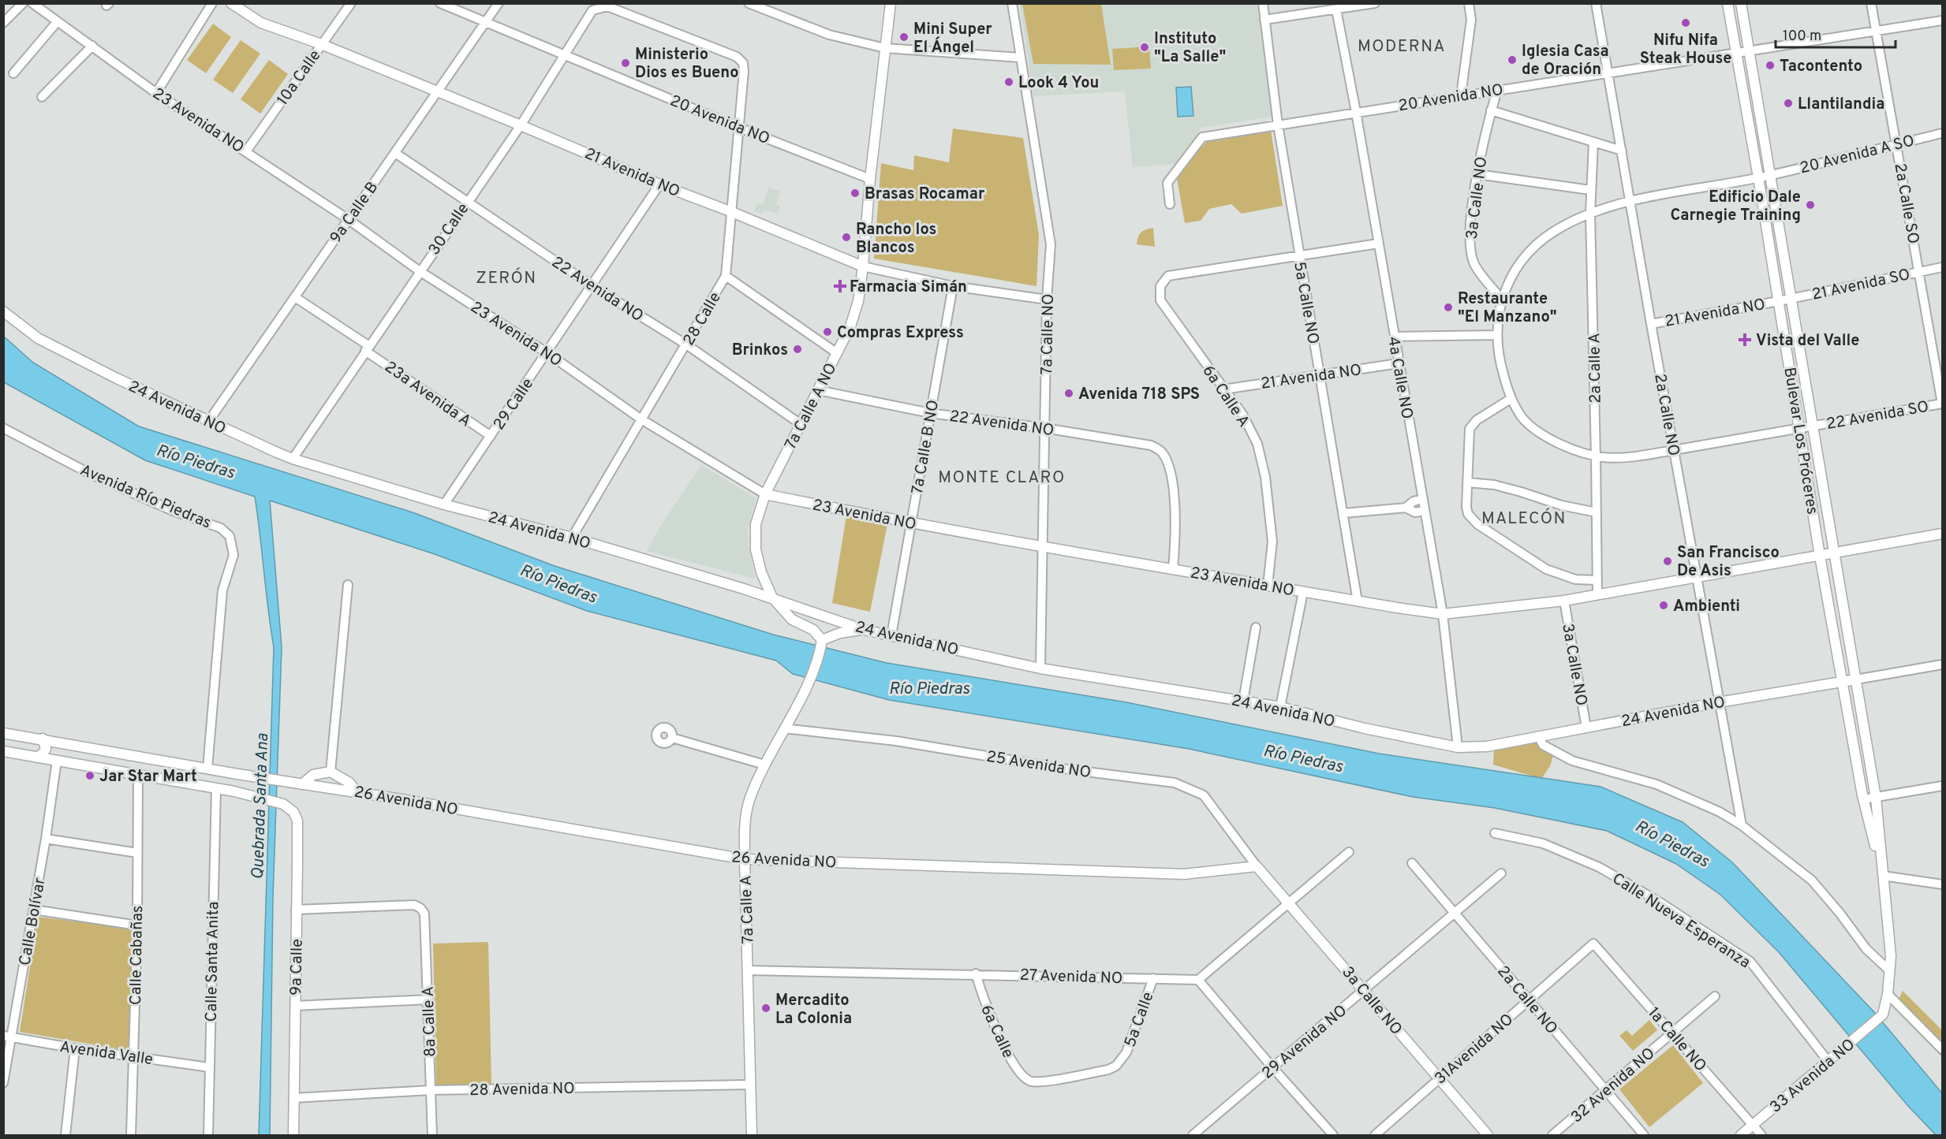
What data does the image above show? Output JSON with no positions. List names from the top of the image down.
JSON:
{
  "streets": {
    "street": [
      "10a Calle",
      "20 Avenida NO",
      "23 Avenida NO",
      "20 Avenida A SO",
      "21 Avenida NO",
      "3a Calle NO",
      "2a Calle SO",
      "9a Calle B",
      "30 Calle",
      "21 Avenida SO",
      "22 Avenida NO",
      "5a Calle NO",
      "28 Calle",
      "7a Calle NO",
      "2a Calle A",
      "4a Calle NO",
      "23a Avenida A",
      "6a Calle A",
      "29 Calle",
      "7a Calle A NO",
      "24 Avenida NO",
      "2a Calle NO",
      "22 Avenida SO",
      "Bulevar Los Próceres",
      "7a Calle B NO",
      "Avenida Río Piedras",
      "25 Avenida NO",
      "26 Avenida NO",
      "7a Calle A",
      "Calle Nueva Esperanza",
      "Calle Bolívar",
      "Calle Cabañas",
      "Calle Santa Anita",
      "9a Calle",
      "27 Avenida NO",
      "5a Calle",
      "8a Calle A",
      "6a Calle",
      "1a Calle NO",
      "29 Avenida NO",
      "31Avenida NO",
      "Avenida Valle",
      "33 Avenida NO",
      "32 Avenida NO",
      "28 Avenida NO"
    ]
  },
  "crossings": [
    ["10a Calle", "23 Avenida NO"],
    ["10a Calle", "21 Avenida NO"],
    ["20 Avenida NO", "3a Calle NO"],
    ["20 Avenida NO", "2a Calle SO"],
    ["20 Avenida NO", "9a Calle B"],
    ["20 Avenida NO", "30 Calle"],
    ["20 Avenida NO", "5a Calle NO"],
    ["20 Avenida NO", "28 Calle"],
    ["20 Avenida NO", "4a Calle NO"],
    ["20 Avenida NO", "7a Calle A NO"],
    ["20 Avenida NO", "2a Calle NO"],
    ["20 Avenida NO", "Bulevar Los Próceres"],
    ["23 Avenida NO", "3a Calle NO"],
    ["23 Avenida NO", "9a Calle B"],
    ["23 Avenida NO", "30 Calle"],
    ["23 Avenida NO", "22 Avenida NO"],
    ["23 Avenida NO", "5a Calle NO"],
    ["23 Avenida NO", "28 Calle"],
    ["23 Avenida NO", "7a Calle NO"],
    ["23 Avenida NO", "2a Calle A"],
    ["23 Avenida NO", "4a Calle NO"],
    ["23 Avenida NO", "6a Calle A"],
    ["23 Avenida NO", "29 Calle"],
    ["23 Avenida NO", "7a Calle A NO"],
    ["23 Avenida NO", "2a Calle NO"],
    ["23 Avenida NO", "Bulevar Los Próceres"],
    ["23 Avenida NO", "7a Calle B NO"],
    ["20 Avenida A SO", "3a Calle NO"],
    ["20 Avenida A SO", "2a Calle SO"],
    ["20 Avenida A SO", "2a Calle A"],
    ["20 Avenida A SO", "2a Calle NO"],
    ["20 Avenida A SO", "Bulevar Los Próceres"],
    ["21 Avenida NO", "9a Calle B"],
    ["21 Avenida NO", "30 Calle"],
    ["21 Avenida NO", "21 Avenida SO"],
    ["21 Avenida NO", "5a Calle NO"],
    ["21 Avenida NO", "28 Calle"],
    ["21 Avenida NO", "7a Calle NO"],
    ["21 Avenida NO", "4a Calle NO"],
    ["21 Avenida NO", "6a Calle A"],
    ["21 Avenida NO", "29 Calle"],
    ["21 Avenida NO", "7a Calle A NO"],
    ["21 Avenida NO", "2a Calle NO"],
    ["21 Avenida NO", "Bulevar Los Próceres"],
    ["21 Avenida NO", "7a Calle B NO"],
    ["3a Calle NO", "24 Avenida NO"],
    ["3a Calle NO", "25 Avenida NO"],
    ["3a Calle NO", "26 Avenida NO"],
    ["3a Calle NO", "29 Avenida NO"],
    ["3a Calle NO", "31Avenida NO"],
    ["2a Calle SO", "21 Avenida SO"],
    ["2a Calle SO", "22 Avenida SO"],
    ["9a Calle B", "22 Avenida NO"],
    ["9a Calle B", "23a Avenida A"],
    ["9a Calle B", "24 Avenida NO"],
    ["30 Calle", "22 Avenida NO"],
    ["30 Calle", "28 Calle"],
    ["30 Calle", "23a Avenida A"],
    ["30 Calle", "24 Avenida NO"],
    ["21 Avenida SO", "Bulevar Los Próceres"],
    ["22 Avenida NO", "28 Calle"],
    ["22 Avenida NO", "7a Calle NO"],
    ["22 Avenida NO", "29 Calle"],
    ["22 Avenida NO", "7a Calle A NO"],
    ["22 Avenida NO", "7a Calle B NO"],
    ["5a Calle NO", "6a Calle A"],
    ["28 Calle", "24 Avenida NO"],
    ["7a Calle NO", "24 Avenida NO"],
    ["4a Calle NO", "24 Avenida NO"],
    ["23a Avenida A", "29 Calle"],
    ["29 Calle", "24 Avenida NO"],
    ["7a Calle A NO", "24 Avenida NO"],
    ["7a Calle A NO", "7a Calle A"],
    ["24 Avenida NO", "2a Calle NO"],
    ["24 Avenida NO", "Bulevar Los Próceres"],
    ["24 Avenida NO", "7a Calle B NO"],
    ["2a Calle NO", "29 Avenida NO"],
    ["2a Calle NO", "31Avenida NO"],
    ["2a Calle NO", "32 Avenida NO"],
    ["22 Avenida SO", "Bulevar Los Próceres"],
    ["Bulevar Los Próceres", "33 Avenida NO"],
    ["Avenida Río Piedras", "26 Avenida NO"],
    ["25 Avenida NO", "26 Avenida NO"],
    ["25 Avenida NO", "7a Calle A"],
    ["26 Avenida NO", "7a Calle A"],
    ["7a Calle A", "27 Avenida NO"],
    ["7a Calle A", "28 Avenida NO"],
    ["Calle Nueva Esperanza", "33 Avenida NO"],
    ["Calle Bolívar", "Avenida Valle"],
    ["Calle Cabañas", "Avenida Valle"],
    ["Calle Santa Anita", "9a Calle"],
    ["Calle Santa Anita", "Avenida Valle"],
    ["9a Calle", "8a Calle A"],
    ["9a Calle", "28 Avenida NO"],
    ["27 Avenida NO", "5a Calle"],
    ["27 Avenida NO", "6a Calle"],
    ["5a Calle", "6a Calle"],
    ["8a Calle A", "28 Avenida NO"],
    ["1a Calle NO", "31Avenida NO"],
    ["1a Calle NO", "33 Avenida NO"],
    ["1a Calle NO", "32 Avenida NO"]
  ],
  "districts": [
    "MODERNA",
    "ZERÓN",
    "MONTE CLARO",
    "MALECÓN"
  ],
  "water": ["Río Piedras", "Quebrada Santa Ana"],
  "places": {
    "other": [
      "Nifu Nifa Steak House",
      "Mini Super El Ángel",
      "Instituto \"La Salle\"",
      "Iglesia Casa de Oración",
      "Ministerio Dios es Bueno",
      "Tacontento",
      "Look 4 You",
      "Llantilandia",
      "Brasas Rocamar",
      "Edificio Dale Carnegie Training",
      "Rancho los Blancos",
      "Restaurante \"El Manzano\"",
      "Compras Express",
      "Brinkos",
      "Avenida 718 SPS",
      "San Francisco De Asis",
      "Ambienti",
      "Jar Star Mart",
      "Mercadito La Colonia"
    ],
    "health": ["Farmacia Simán", "Vista del Valle"]
  },
  "scale_bar": "100 m"
}
